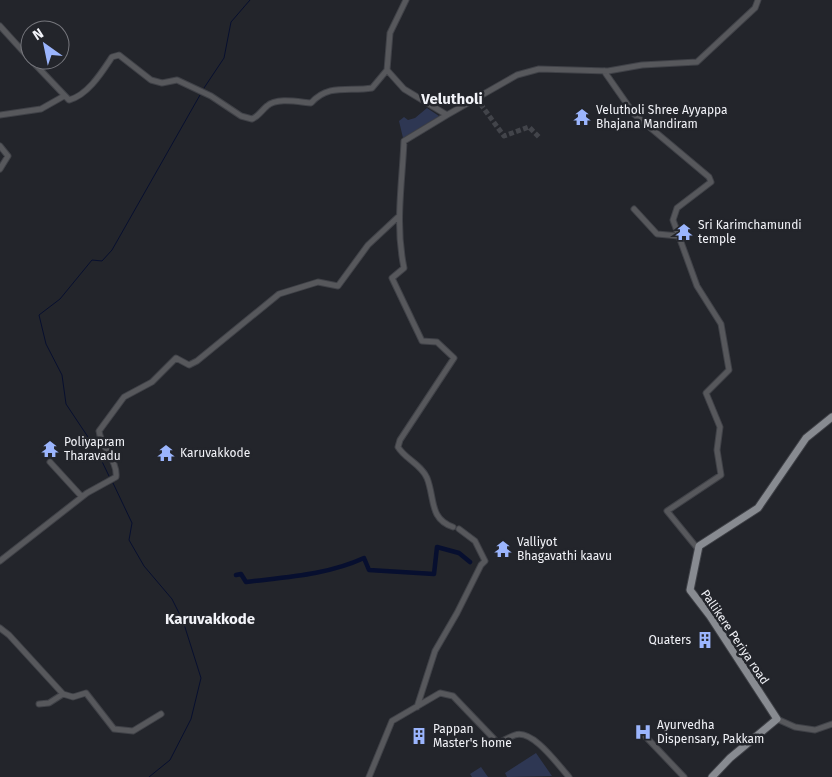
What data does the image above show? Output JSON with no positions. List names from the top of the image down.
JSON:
{
  "streets": {
    "main road": ["Pallikere Periya road"]
  },
  "districts": ["Velutholi", "Karuvakkode"],
  "places": {
    "temple": [
      "Velutholi Shree Ayyappa Bhajana Mandiram",
      "Sri Karimchamundi temple",
      "Poliyapram Tharavadu",
      "Karuvakkode",
      "Valliyot Bhagavathi kaavu"
    ],
    "building": ["Quaters", "Pappan Master's home"],
    "hospital": ["Ayurvedha Dispensary, Pakkam"]
  },
  "north": "top left"
}
